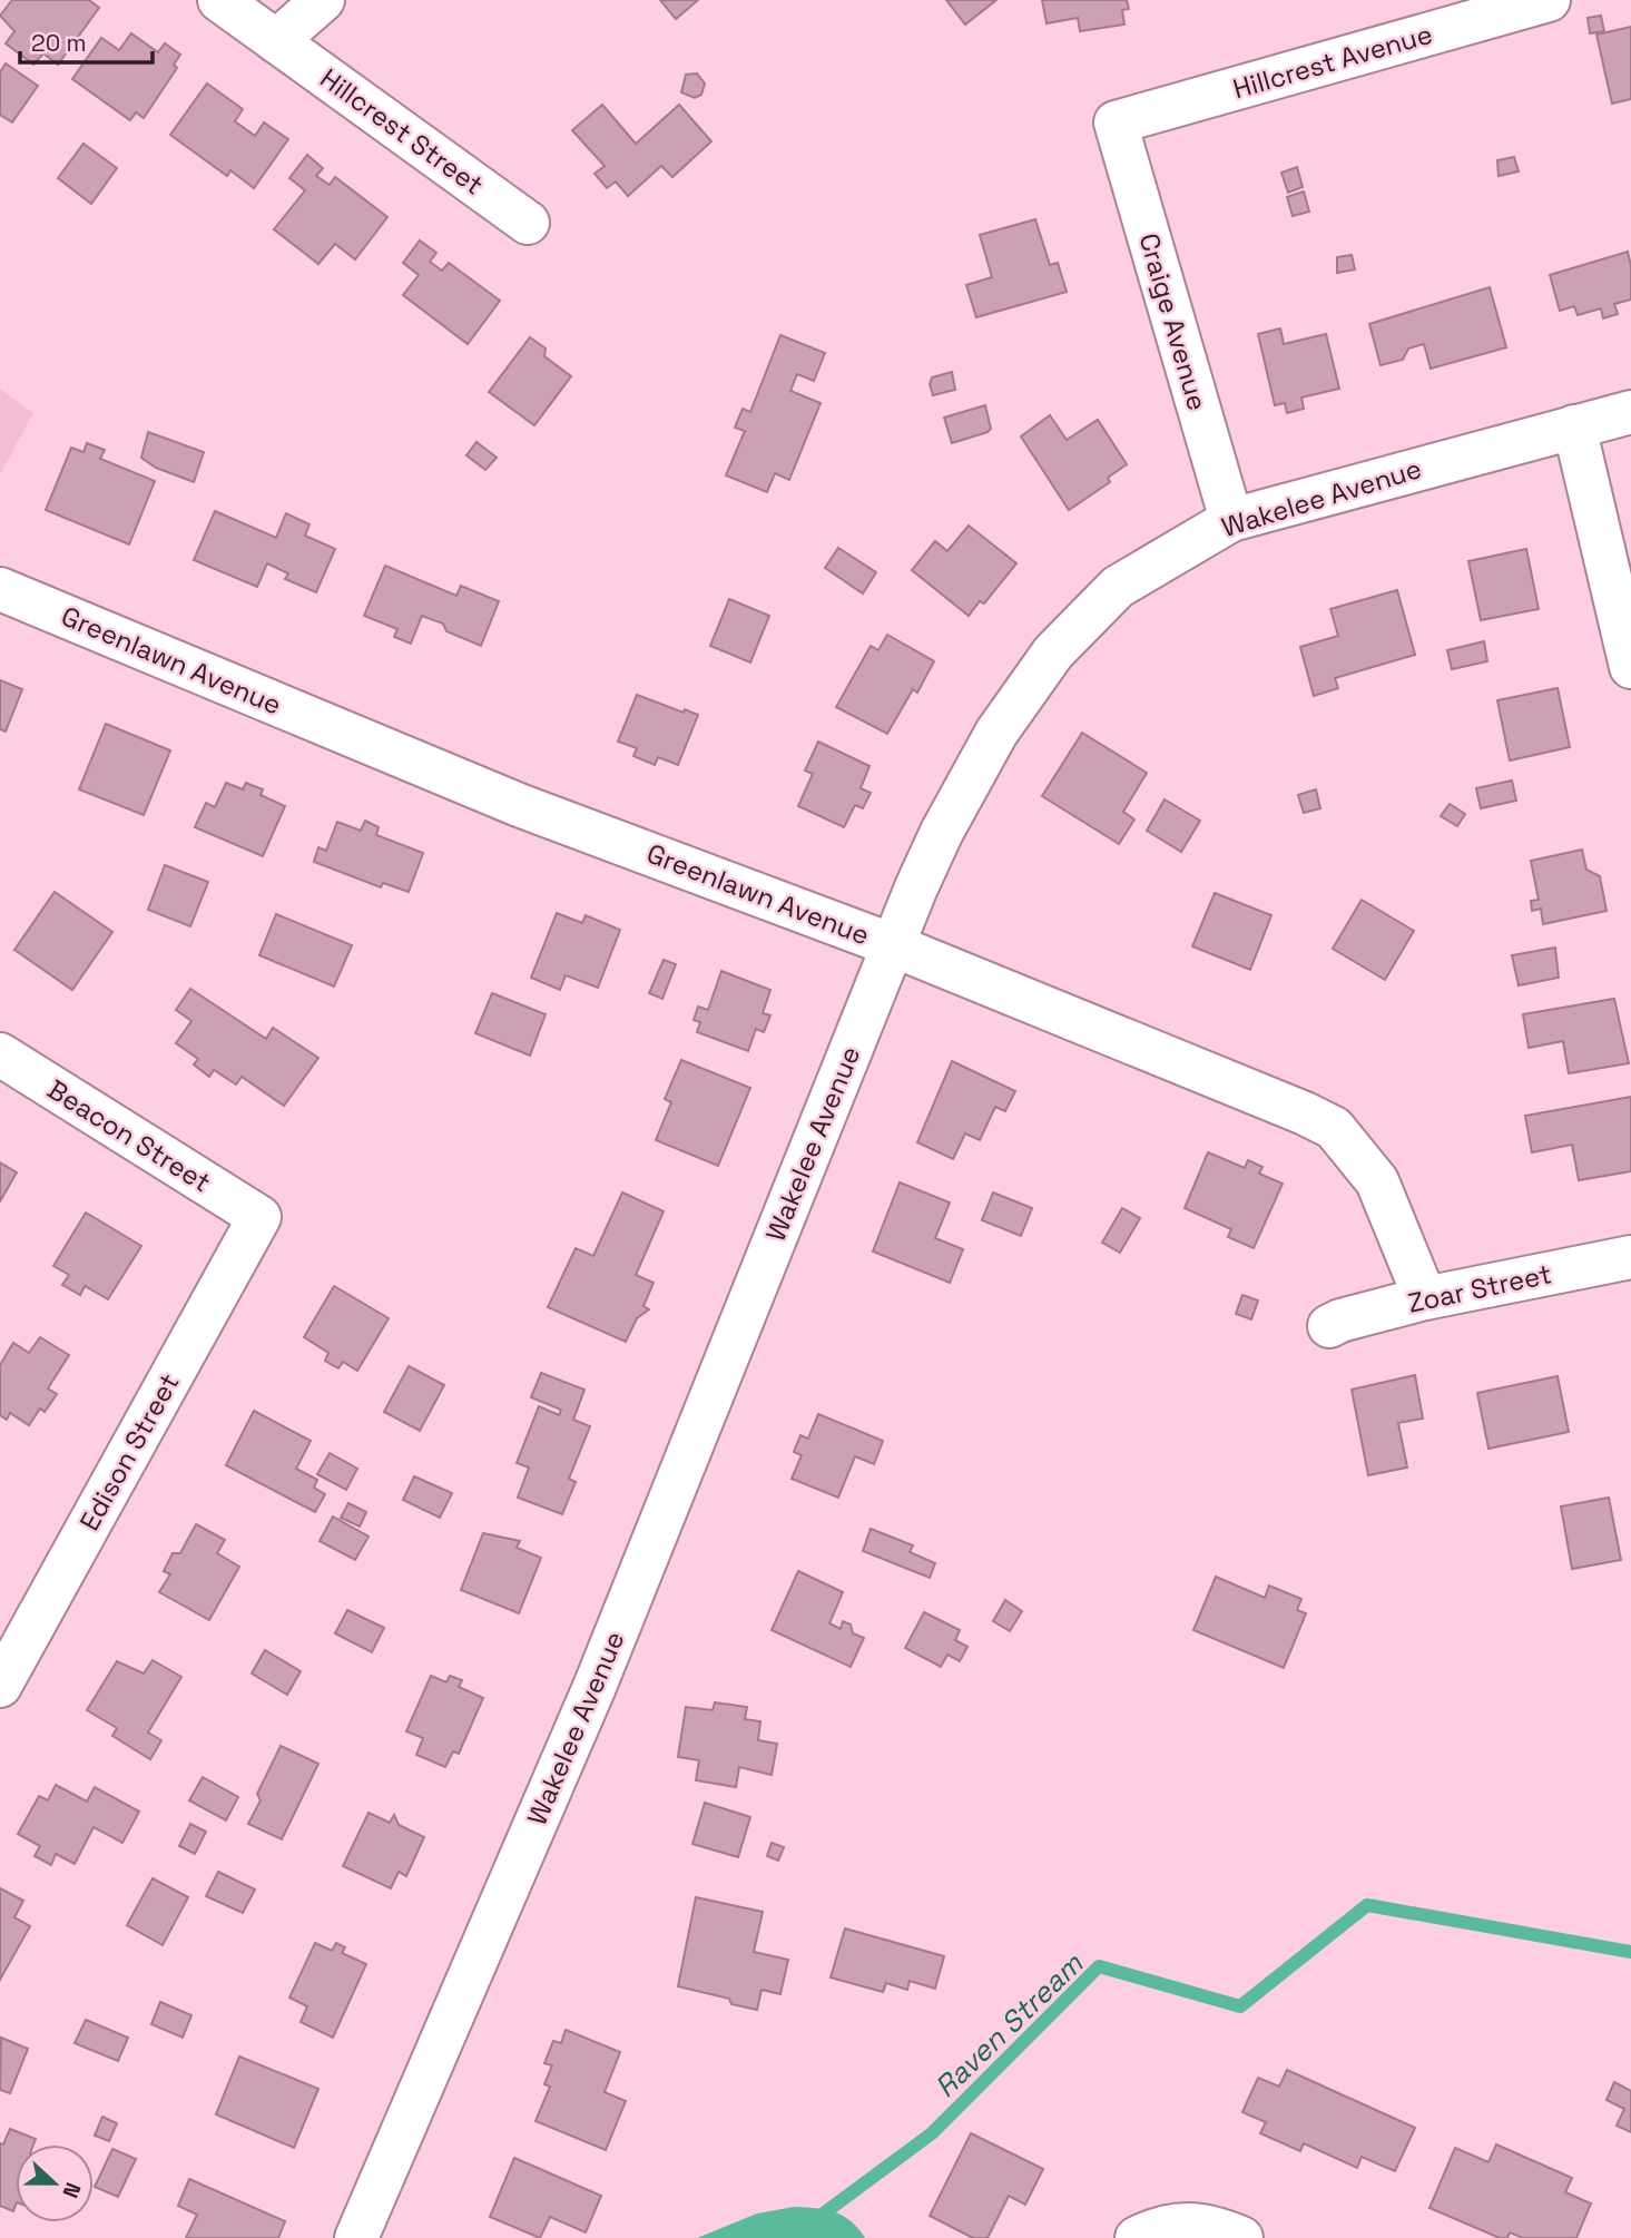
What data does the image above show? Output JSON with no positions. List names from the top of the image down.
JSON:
{
  "streets": {
    "street": [
      "Hillcrest Avenue",
      "Hillcrest Street",
      "Craige Avenue",
      "Wakelee Avenue",
      "Greenlawn Avenue",
      "Beacon Street",
      "Zoar Street",
      "Edison Street"
    ]
  },
  "crossings": [
    ["Hillcrest Avenue", "Craige Avenue"],
    ["Craige Avenue", "Wakelee Avenue"],
    ["Wakelee Avenue", "Greenlawn Avenue"],
    ["Greenlawn Avenue", "Zoar Street"],
    ["Beacon Street", "Edison Street"]
  ],
  "water": ["Raven Stream"],
  "scale_bar": "20 m",
  "north": "right"
}
